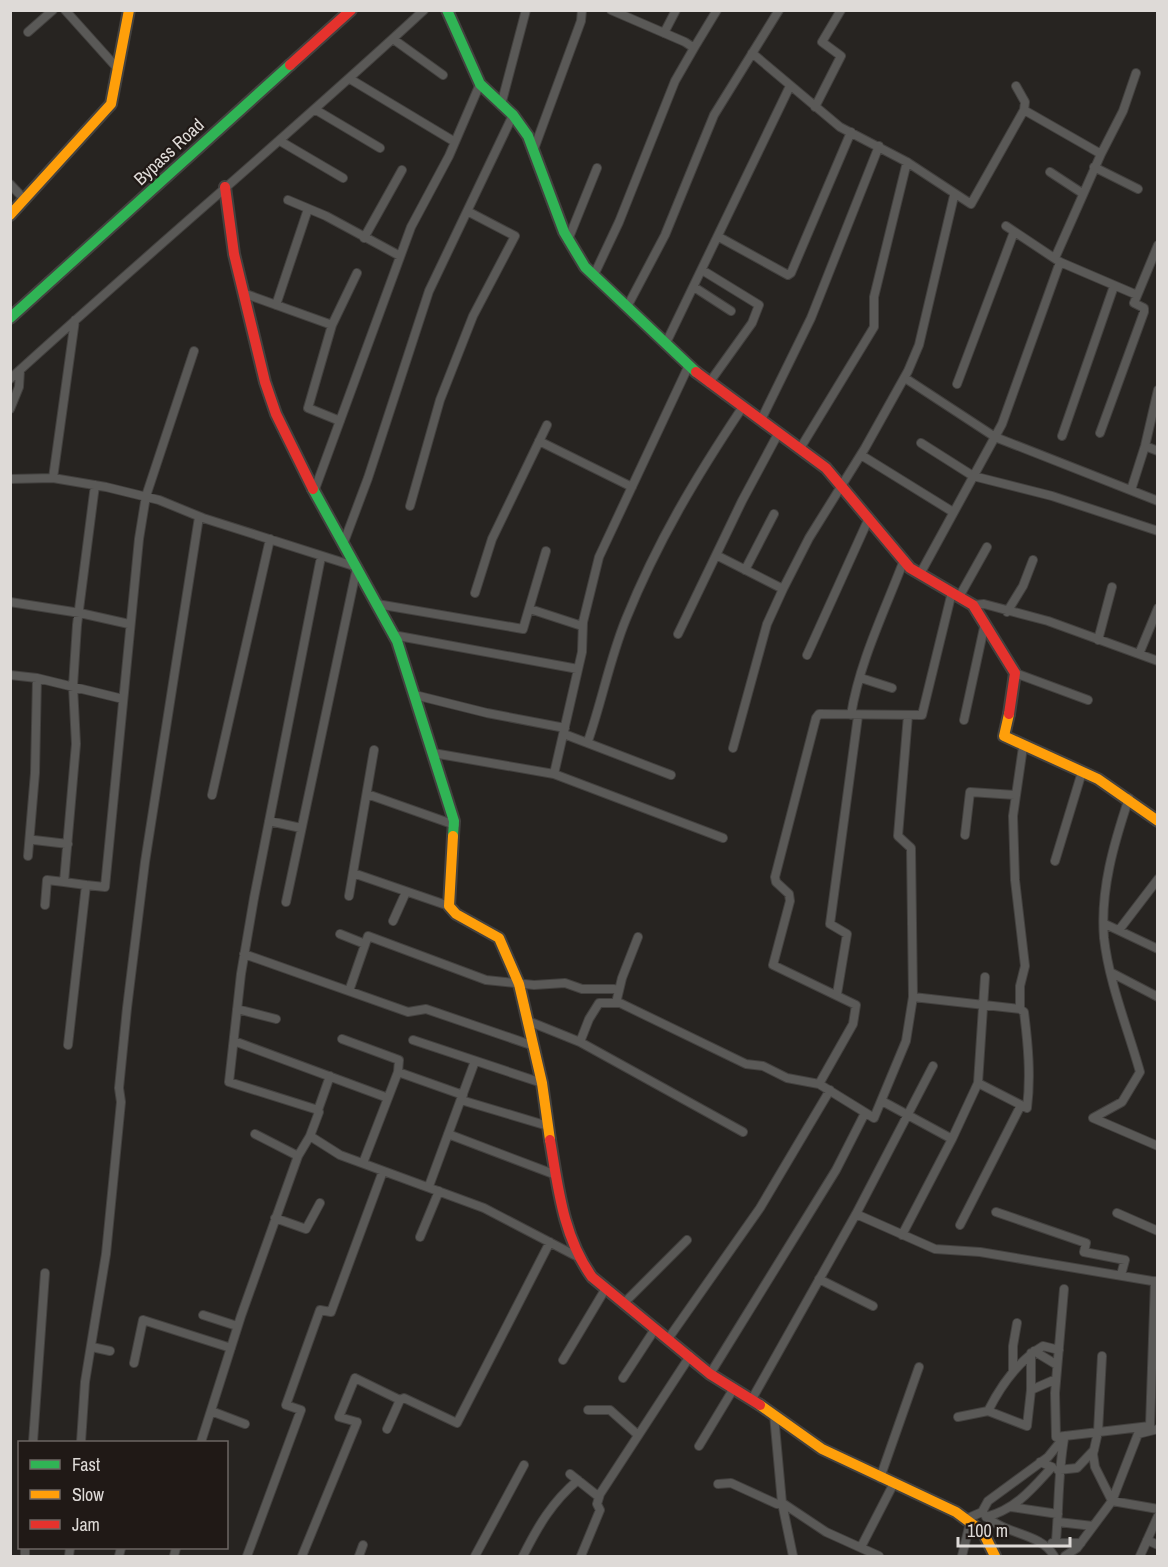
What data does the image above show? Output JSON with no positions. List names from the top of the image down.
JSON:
{
  "streets": {
    "street": ["Bypass Road"]
  },
  "legend": ["Fast", "Slow", "Jam"],
  "scale_bar": "100 m"
}
